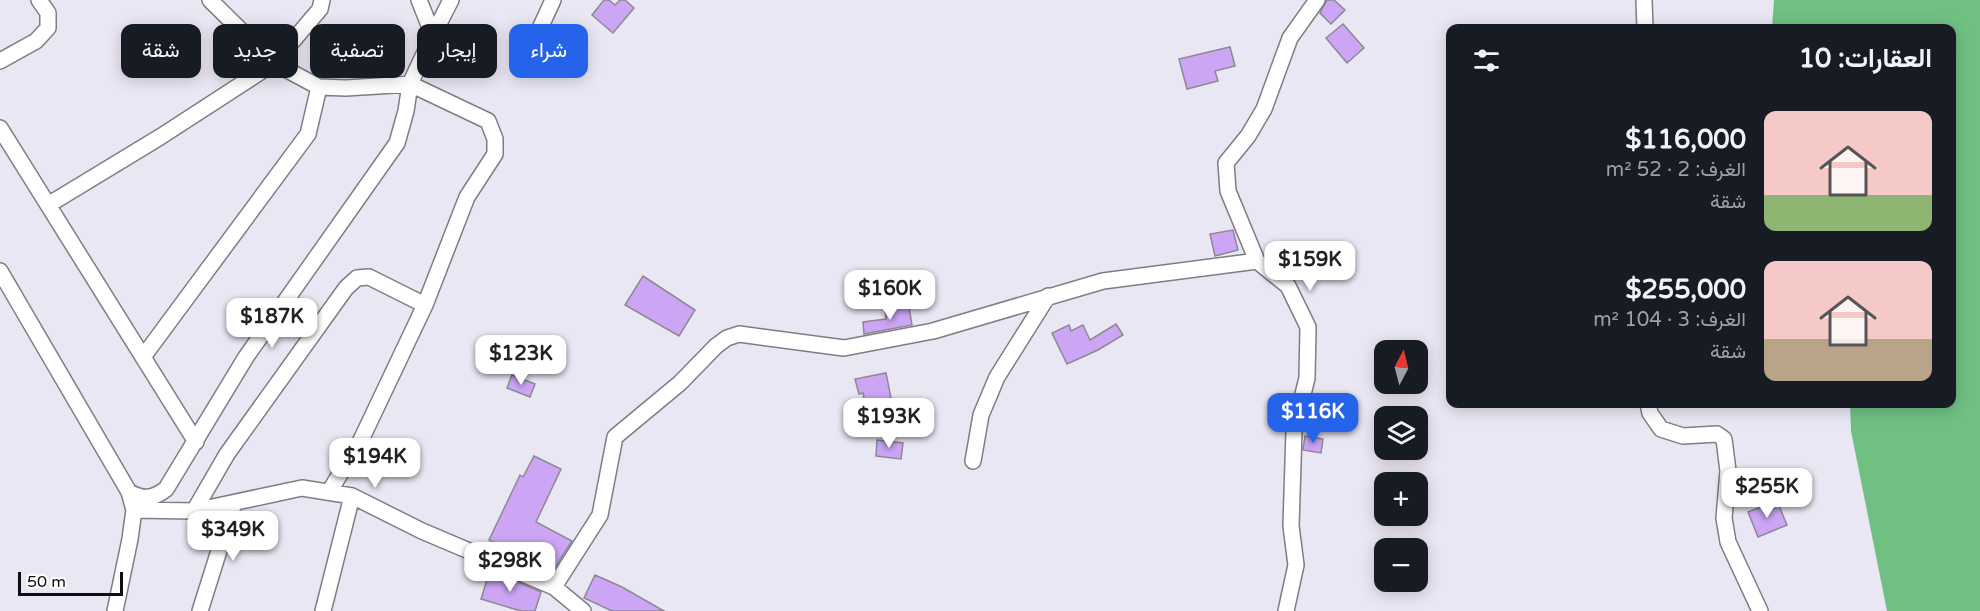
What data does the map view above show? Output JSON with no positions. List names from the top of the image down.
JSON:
{
  "scale_bar": "50 m",
  "north": "top",
  "page": {
    "chip": [
      "شراء",
      "إيجار",
      "تصفية",
      "جديد",
      "شقة"
    ],
    "heading": "العقارات: 10",
    "list": [
      {
        "name": "$116,000",
        "note": "الغرف: 2 · 52 m² · شقة"
      },
      {
        "name": "$255,000",
        "note": "الغرف: 3 · 104 m² · شقة"
      }
    ],
    "price": [
      "$159K",
      "$160K",
      "$187K",
      "$123K",
      "$116K",
      "$193K",
      "$194K",
      "$255K",
      "$349K",
      "$298K"
    ],
    "map_buttons": ["+", "−"],
    "scale": "50 m"
  }
}
